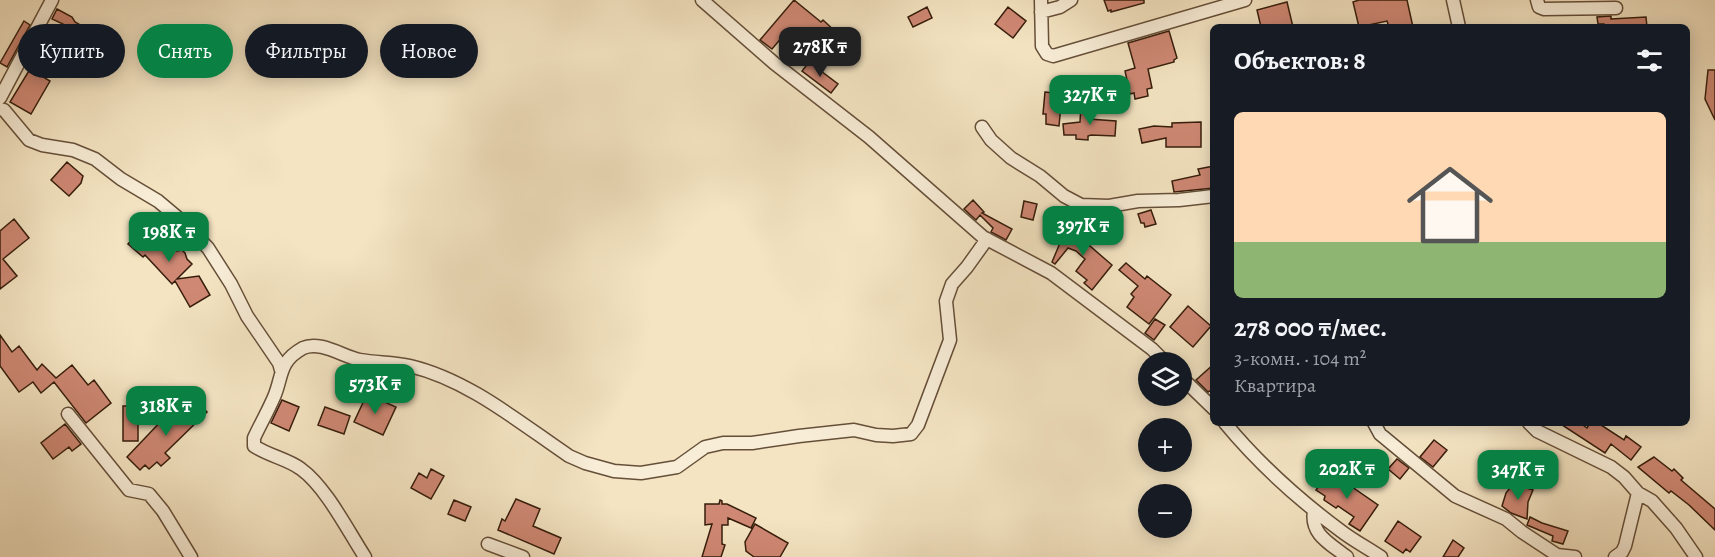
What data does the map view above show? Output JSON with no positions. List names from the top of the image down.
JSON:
{
  "page": {
    "chip": [
      "Купить",
      "Снять",
      "Фильтры",
      "Новое"
    ],
    "heading": "Объектов: 8",
    "price": [
      "278K ₸",
      "327K ₸",
      "397K ₸",
      "198K ₸",
      "573K ₸",
      "318K ₸",
      "202K ₸",
      "347K ₸"
    ],
    "list": [
      {
        "name": "278 000 ₸/мес.",
        "note": "3-комн. · 104 m² · Квартира"
      }
    ],
    "map_buttons": ["+", "−"]
  }
}
